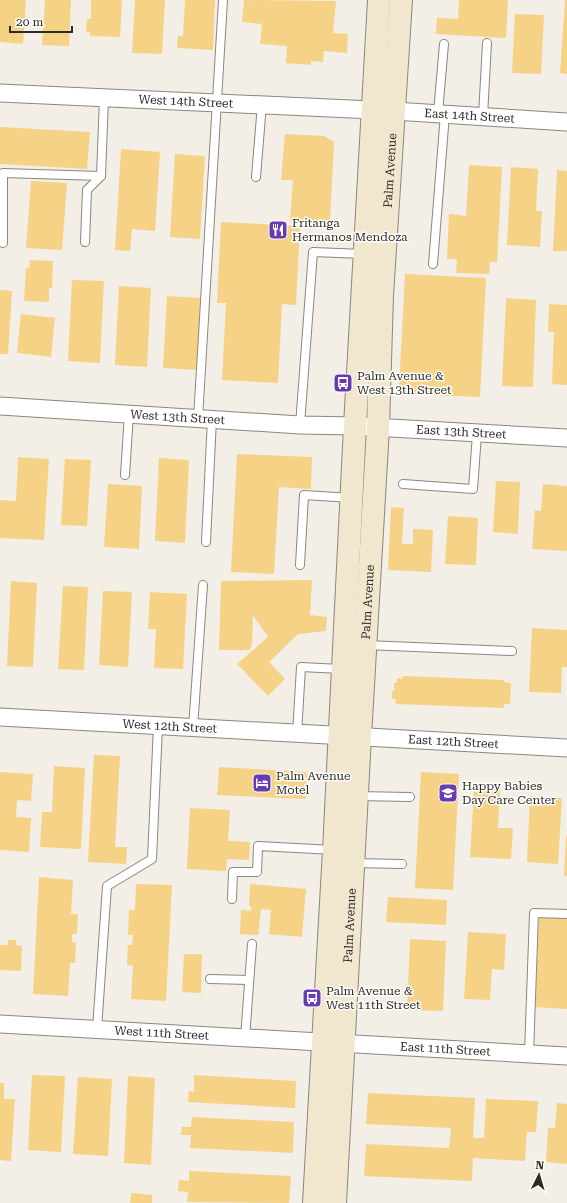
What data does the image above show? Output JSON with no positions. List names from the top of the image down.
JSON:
{
  "streets": {
    "main road": ["Palm Avenue"],
    "street": [
      "West 14th Street",
      "East 14th Street",
      "West 13th Street",
      "East 13th Street",
      "West 12th Street",
      "East 12th Street",
      "West 11th Street",
      "East 11th Street"
    ]
  },
  "crossings": [
    ["West 14th Street", "East 14th Street"],
    ["West 14th Street", "Palm Avenue"],
    ["East 14th Street", "Palm Avenue"],
    ["Palm Avenue", "West 13th Street"],
    ["Palm Avenue", "East 13th Street"],
    ["Palm Avenue", "West 12th Street"],
    ["Palm Avenue", "East 12th Street"],
    ["Palm Avenue", "West 11th Street"],
    ["Palm Avenue", "East 11th Street"],
    ["West 13th Street", "East 13th Street"],
    ["West 12th Street", "East 12th Street"],
    ["West 11th Street", "East 11th Street"]
  ],
  "places": {
    "restaurant": ["Fritanga Hermanos Mendoza"],
    "bus stop": ["Palm Avenue & West 13th Street", "Palm Avenue & West 11th Street"],
    "hotel": ["Palm Avenue Motel"],
    "school or university": ["Happy Babies Day Care Center"]
  },
  "scale_bar": "20 m",
  "north": "top"
}
